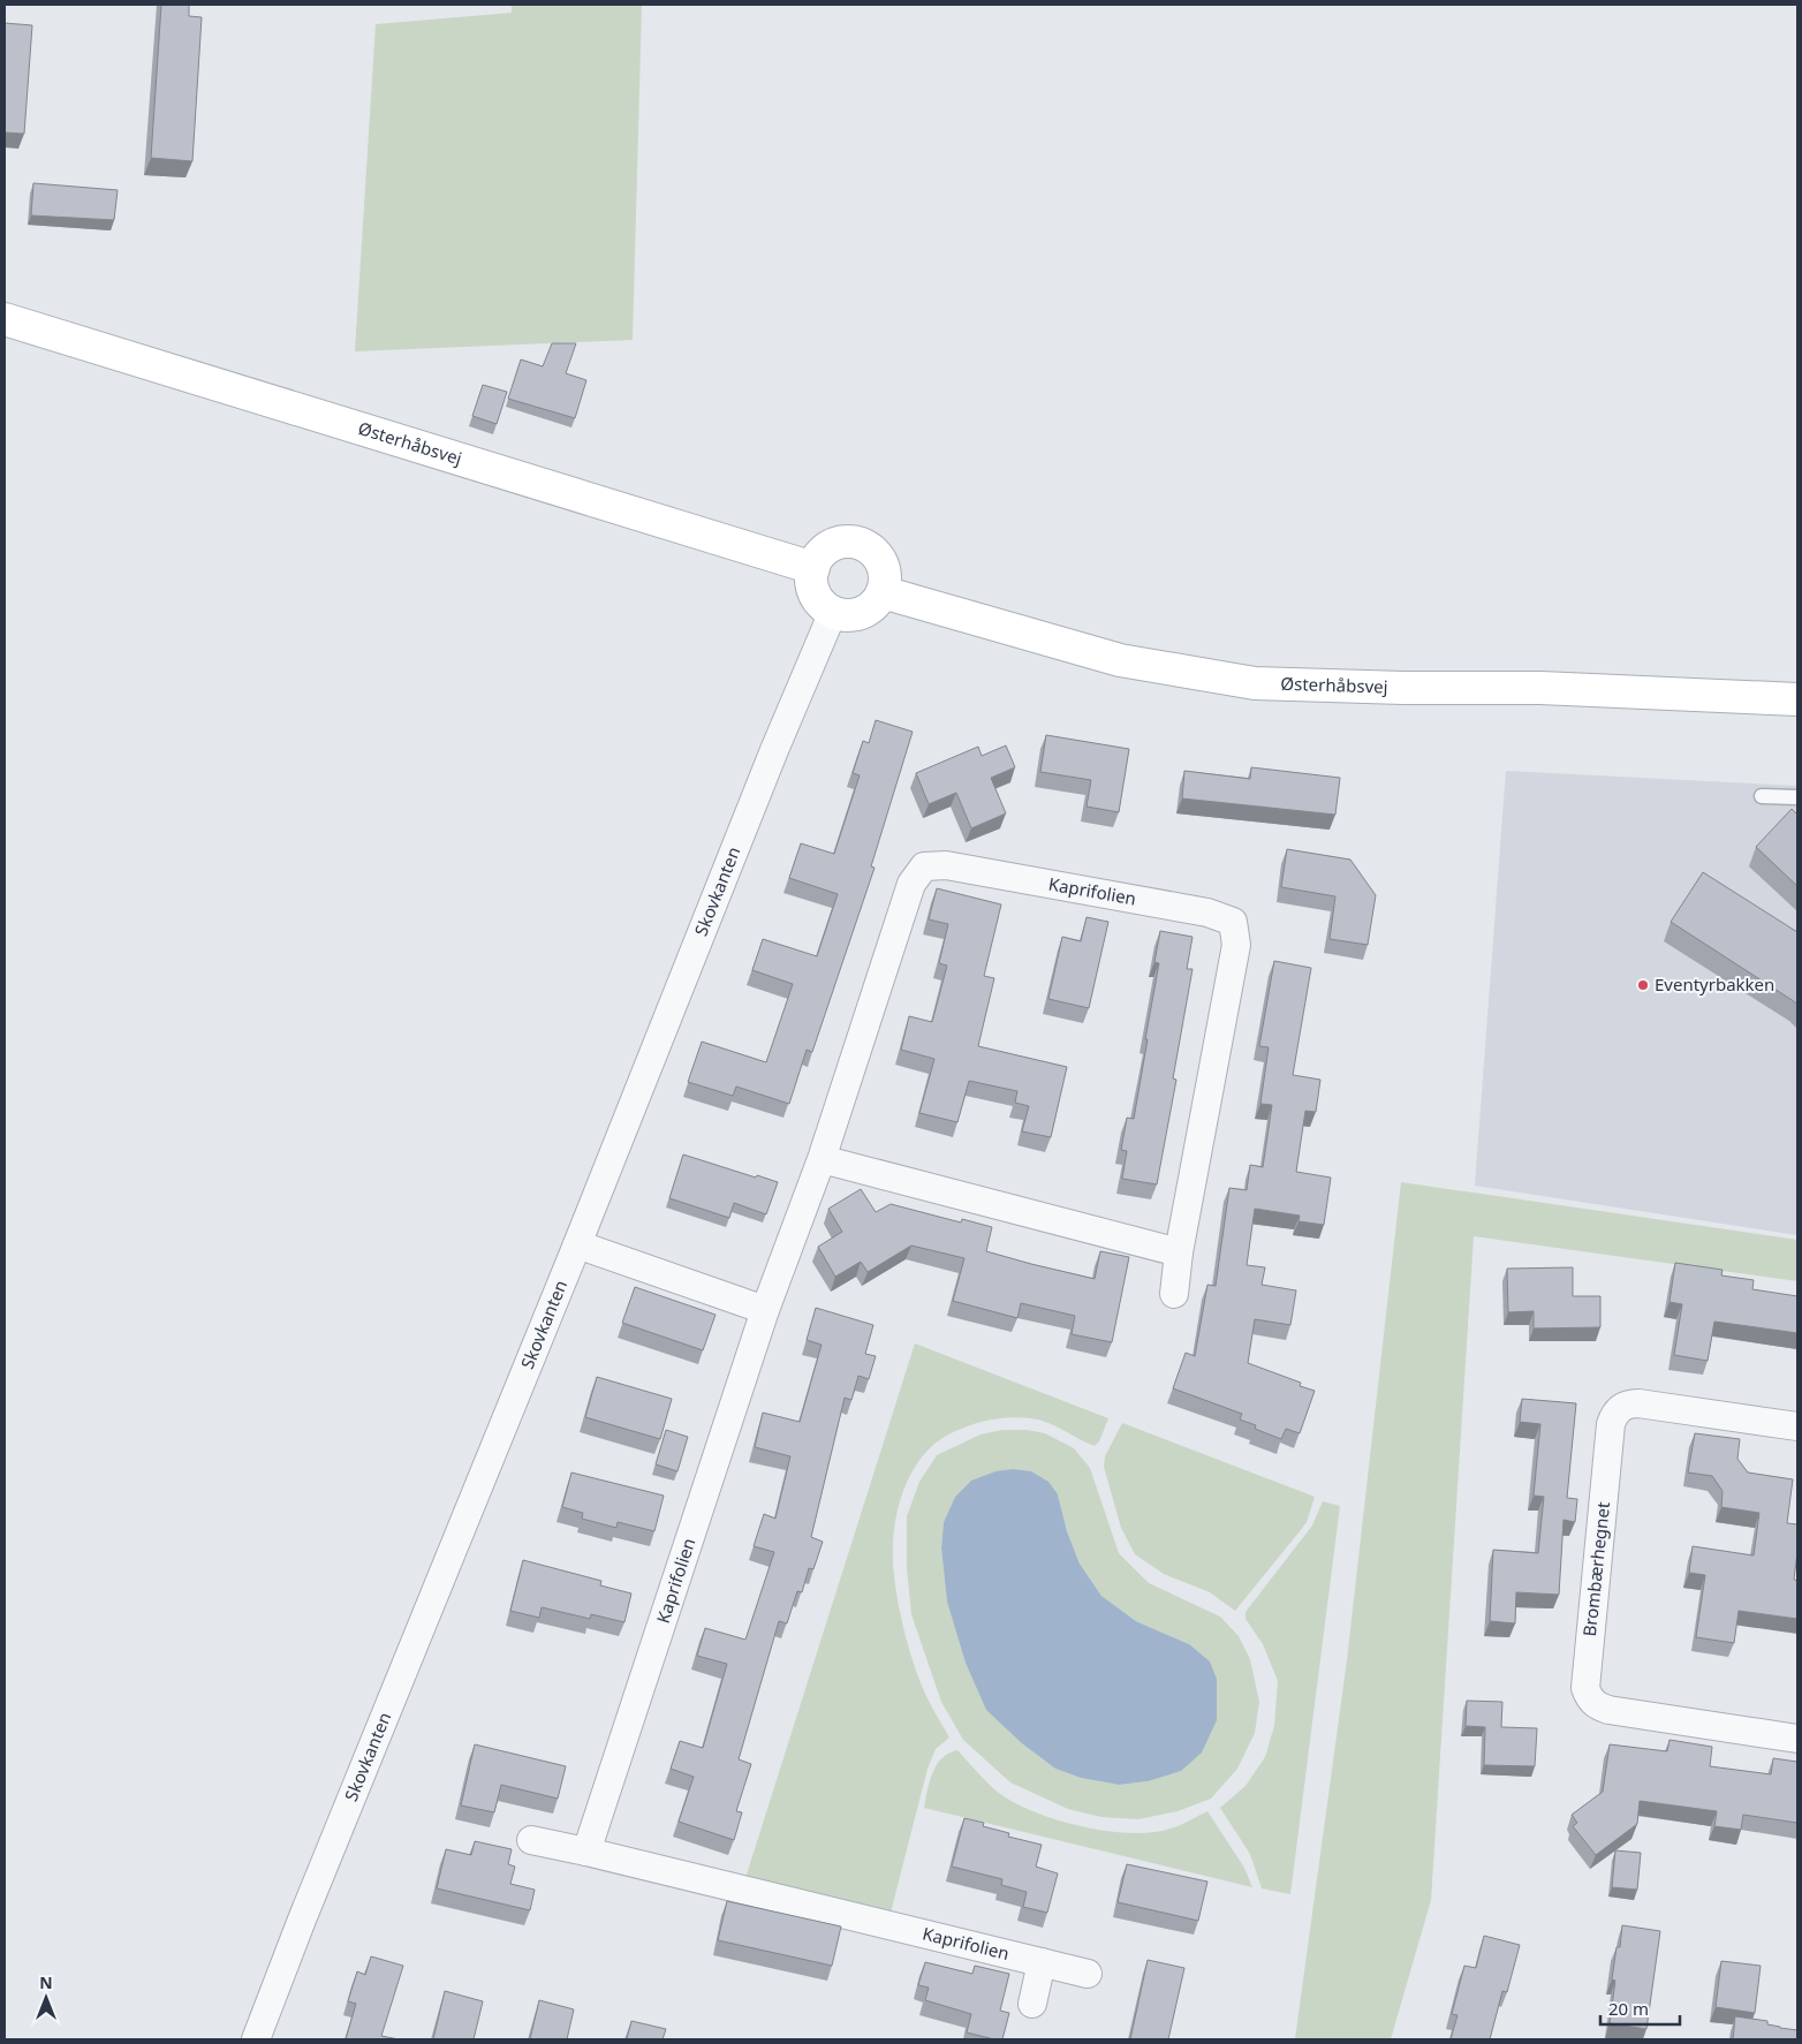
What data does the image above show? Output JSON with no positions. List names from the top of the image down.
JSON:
{
  "streets": {
    "street": [
      "Østerhåbsvej",
      "Skovkanten",
      "Kaprifolien",
      "Brombærhegnet"
    ]
  },
  "crossings": [
    ["Østerhåbsvej", "Skovkanten"]
  ],
  "places": ["Eventyrbakken"],
  "scale_bar": "20 m",
  "north": "top"
}
